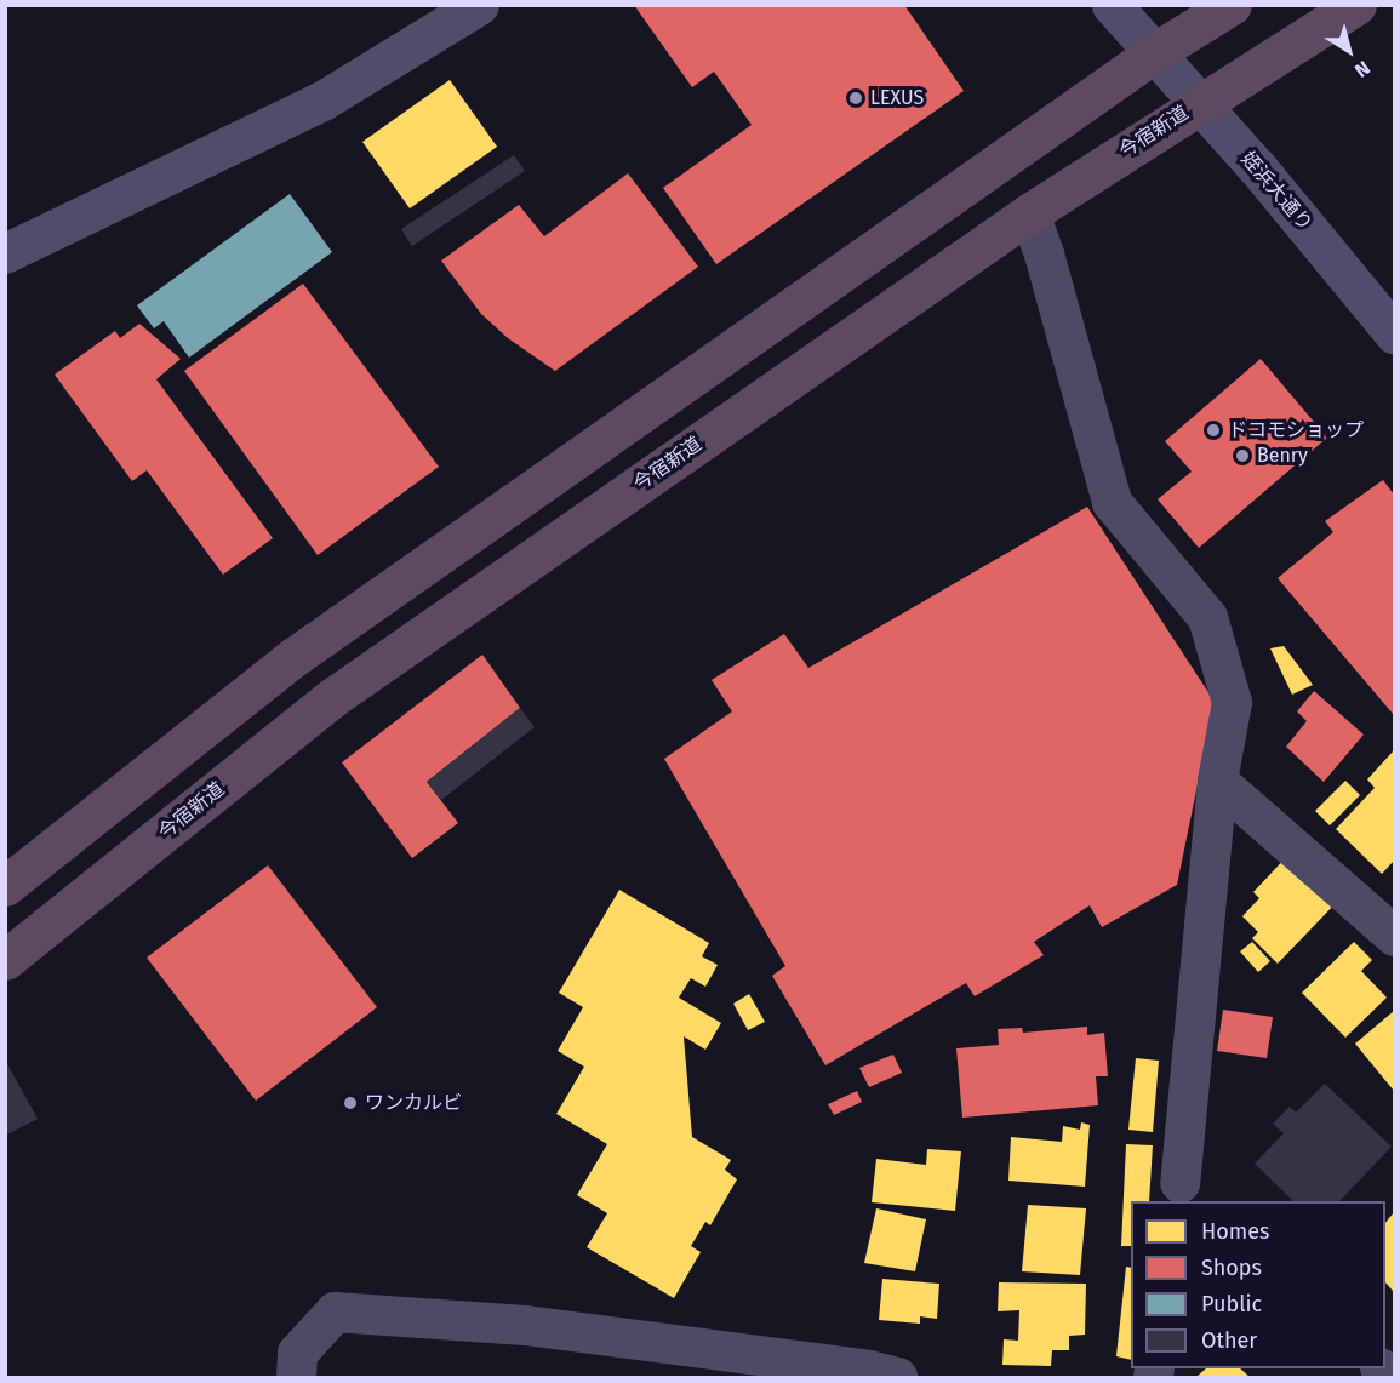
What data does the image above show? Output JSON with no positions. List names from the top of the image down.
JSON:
{
  "streets": {
    "highway": ["今宿新道"],
    "street": ["姪浜大通り"]
  },
  "crossings": [
    ["今宿新道", "姪浜大通り"]
  ],
  "places": [
    "LEXUS",
    "ドコモショップ",
    "Benry",
    "ワンカルビ"
  ],
  "legend": [
    "Homes",
    "Shops",
    "Public",
    "Other"
  ],
  "north": "bottom right"
}
